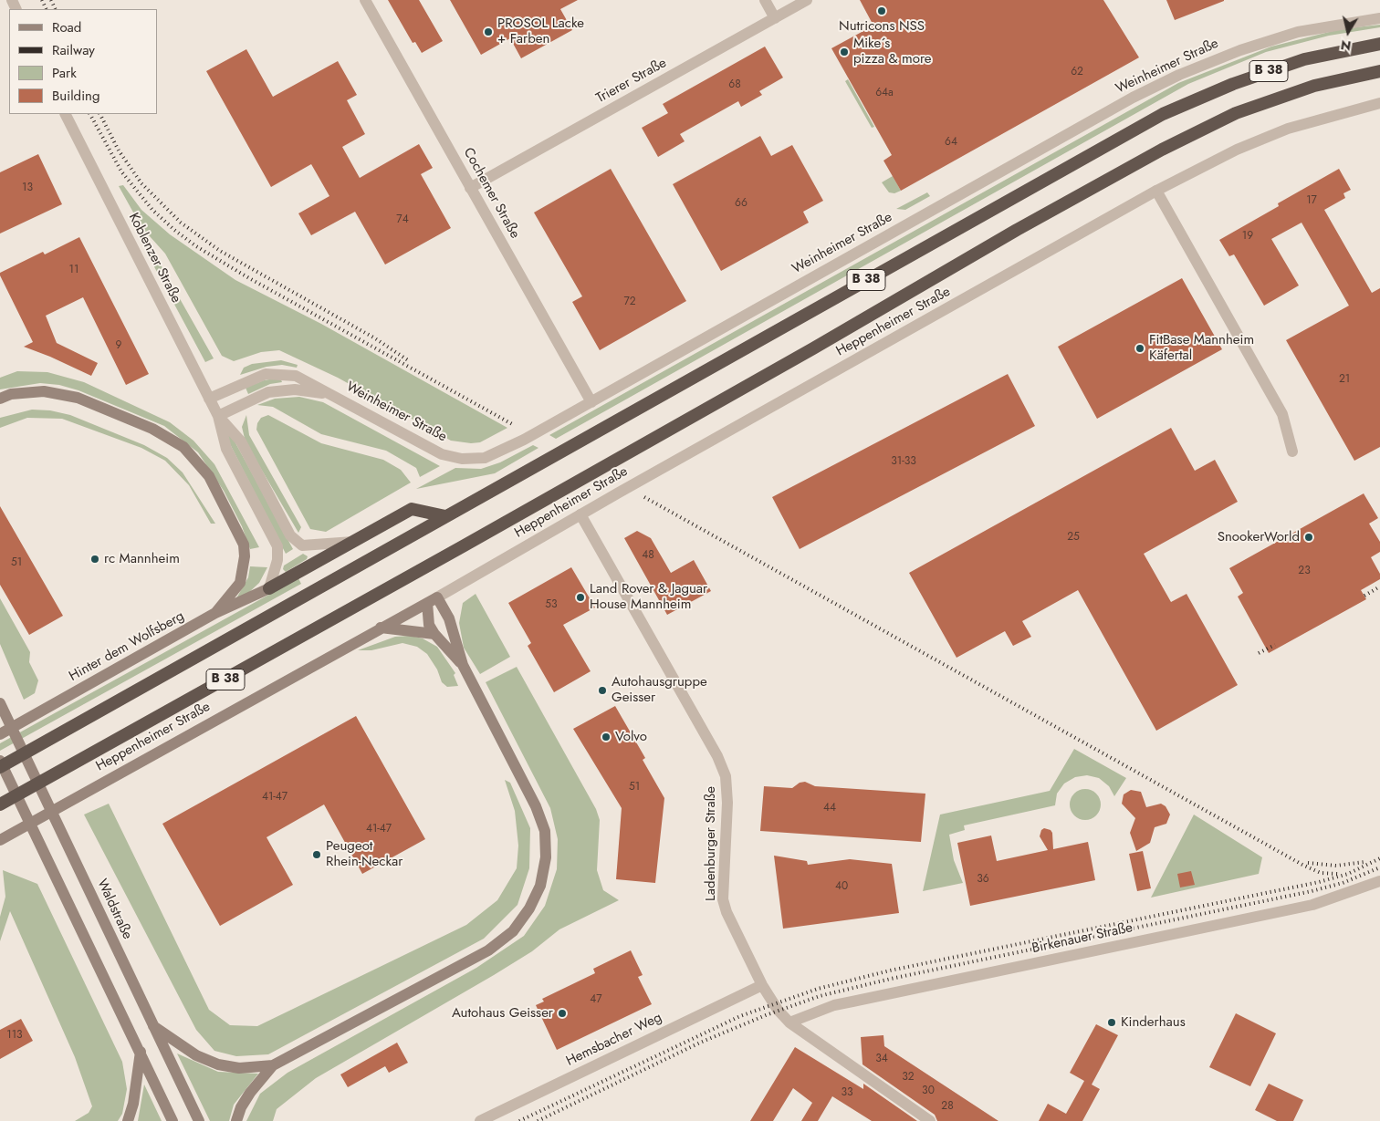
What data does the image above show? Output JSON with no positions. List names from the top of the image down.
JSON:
{
  "streets": {
    "highway": ["B 38"],
    "main road": ["Heppenheimer Straße", "Hinter dem Wolfsberg", "Waldstraße"],
    "street": [
      "Weinheimer Straße",
      "Trierer Straße",
      "Cochemer Straße",
      "Koblenzer Straße",
      "Ladenburger Straße",
      "Birkenauer Straße",
      "Hemsbacher Weg"
    ]
  },
  "crossings": [
    ["Weinheimer Straße", "Cochemer Straße"],
    ["Weinheimer Straße", "Koblenzer Straße"],
    ["Trierer Straße", "Cochemer Straße"],
    ["Koblenzer Straße", "Hinter dem Wolfsberg"],
    ["Heppenheimer Straße", "Ladenburger Straße"],
    ["Ladenburger Straße", "Birkenauer Straße"],
    ["Ladenburger Straße", "Hemsbacher Weg"]
  ],
  "places": [
    "Nutricons NSS",
    "PROSOL Lacke + Farben",
    "Mike´s pizza & more",
    "FitBase Mannheim Käfertal",
    "SnookerWorld",
    "rc Mannheim",
    "Land Rover & Jaguar House Mannheim",
    "Autohausgruppe Geisser",
    "Volvo",
    "Peugeot Rhein-Neckar",
    "Autohaus Geisser",
    "Kinderhaus"
  ],
  "house_numbers": [
    "62",
    "68",
    "64a",
    "64",
    "13",
    "17",
    "66",
    "74",
    "19",
    "11",
    "72",
    "9",
    "21",
    "31-33",
    "25",
    "48",
    "51",
    "23",
    "53",
    "51",
    "41-47",
    "44",
    "41-47",
    "36",
    "40",
    "47",
    "113",
    "34",
    "32",
    "30",
    "33",
    "28"
  ],
  "legend": [
    "Road",
    "Railway",
    "Park",
    "Building"
  ],
  "north": "bottom"
}
